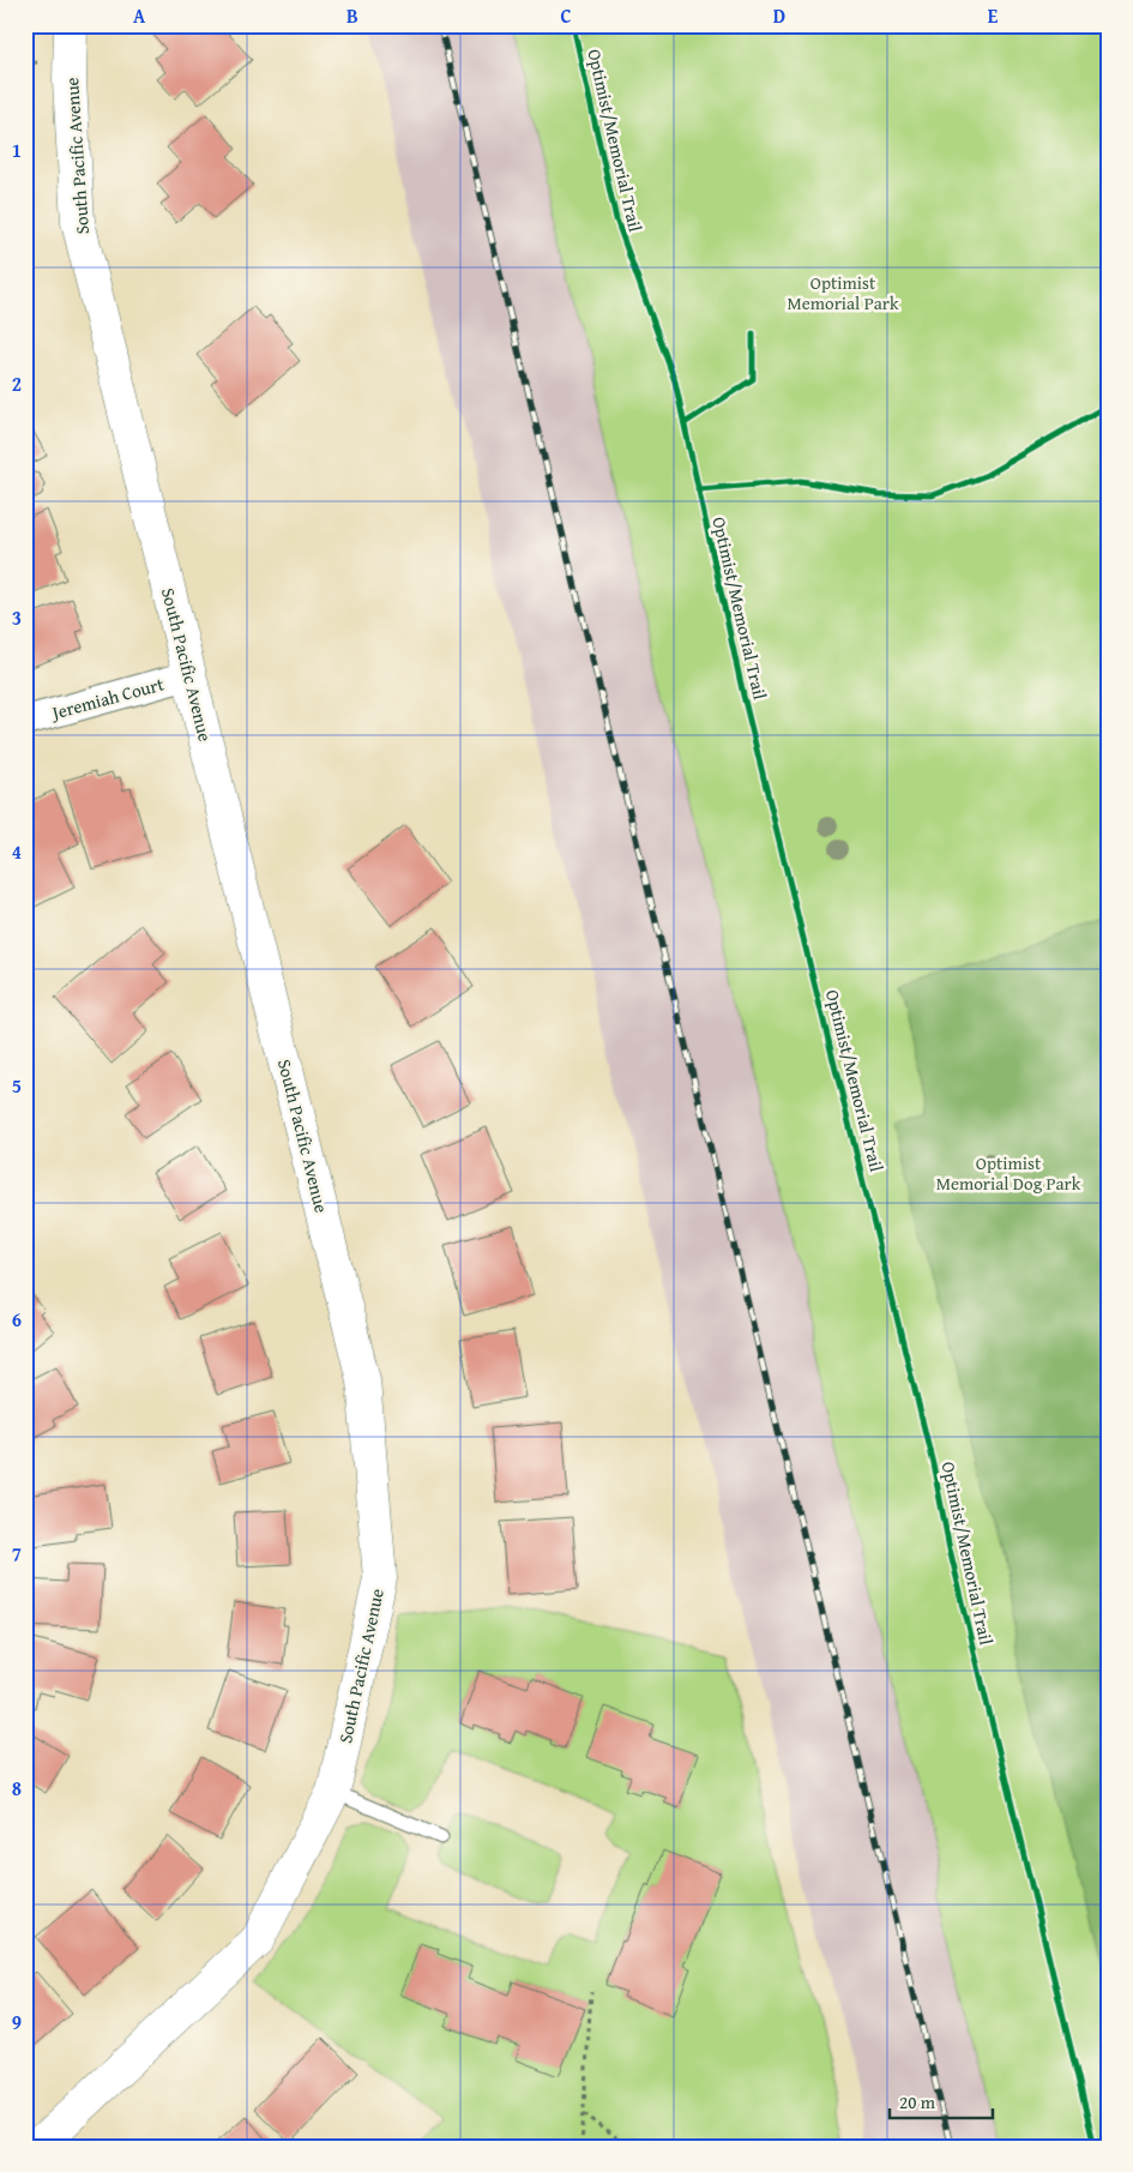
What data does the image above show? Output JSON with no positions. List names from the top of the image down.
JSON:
{
  "streets": {
    "street": ["South Pacific Avenue", "Jeremiah Court"],
    "cycle path": ["Optimist/Memorial Trail"]
  },
  "crossings": [
    ["South Pacific Avenue", "Jeremiah Court"]
  ],
  "parks": ["Optimist Memorial Park", "Optimist Memorial Dog Park"],
  "scale_bar": "20 m",
  "grid": {
    "columns": [
      "A",
      "B",
      "C",
      "D",
      "E"
    ],
    "rows": [
      "1",
      "2",
      "3",
      "4",
      "5",
      "6",
      "7",
      "8",
      "9"
    ]
  }
}
